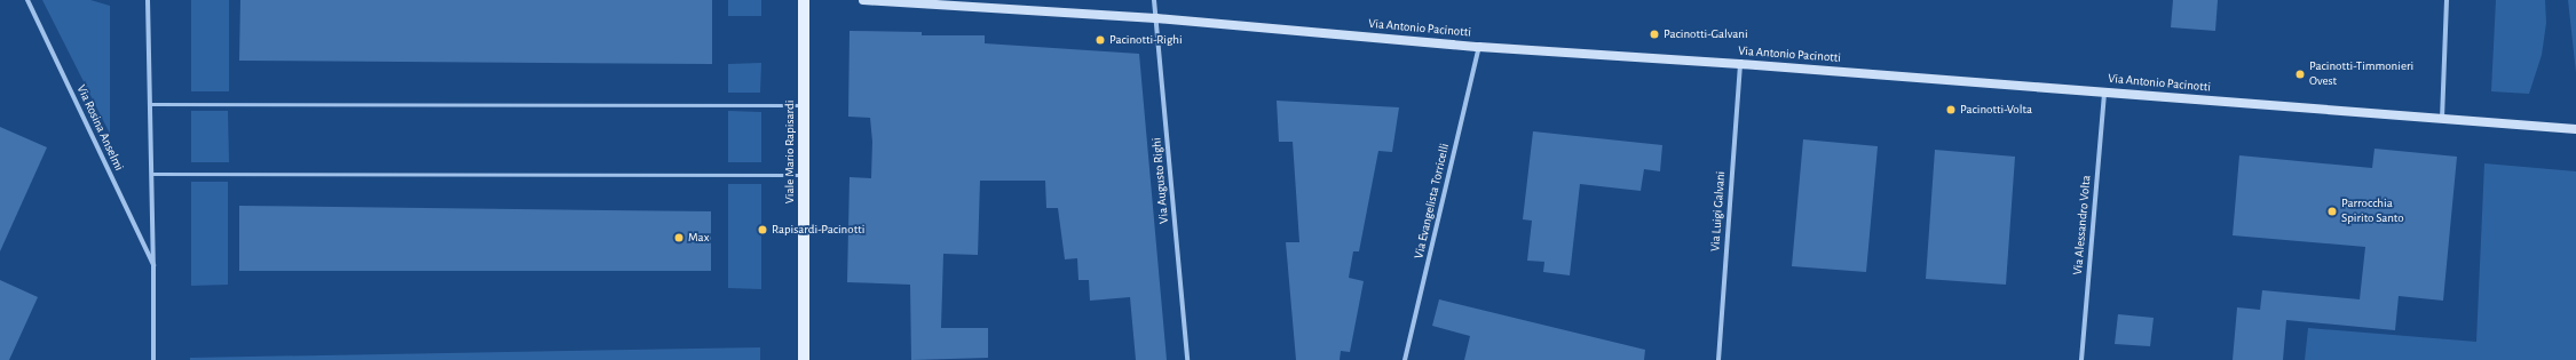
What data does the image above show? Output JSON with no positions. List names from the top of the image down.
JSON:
{
  "streets": {
    "main road": ["Via Antonio Pacinotti", "Viale Mario Rapisardi"],
    "street": [
      "Via Rosina Anselmi",
      "Via Augusto Righi",
      "Via Evangelista Torricelli",
      "Via Luigi Galvani",
      "Via Alessandro Volta"
    ]
  },
  "crossings": [
    ["Via Antonio Pacinotti", "Via Augusto Righi"],
    ["Via Antonio Pacinotti", "Via Evangelista Torricelli"],
    ["Via Antonio Pacinotti", "Via Luigi Galvani"],
    ["Via Antonio Pacinotti", "Via Alessandro Volta"]
  ],
  "places": [
    "Pacinotti-Galvani",
    "Pacinotti-Righi",
    "Pacinotti-Timmonieri Ovest",
    "Pacinotti-Volta",
    "Parrocchia Spirito Santo",
    "Rapisardi-Pacinotti",
    "Max"
  ]
}
